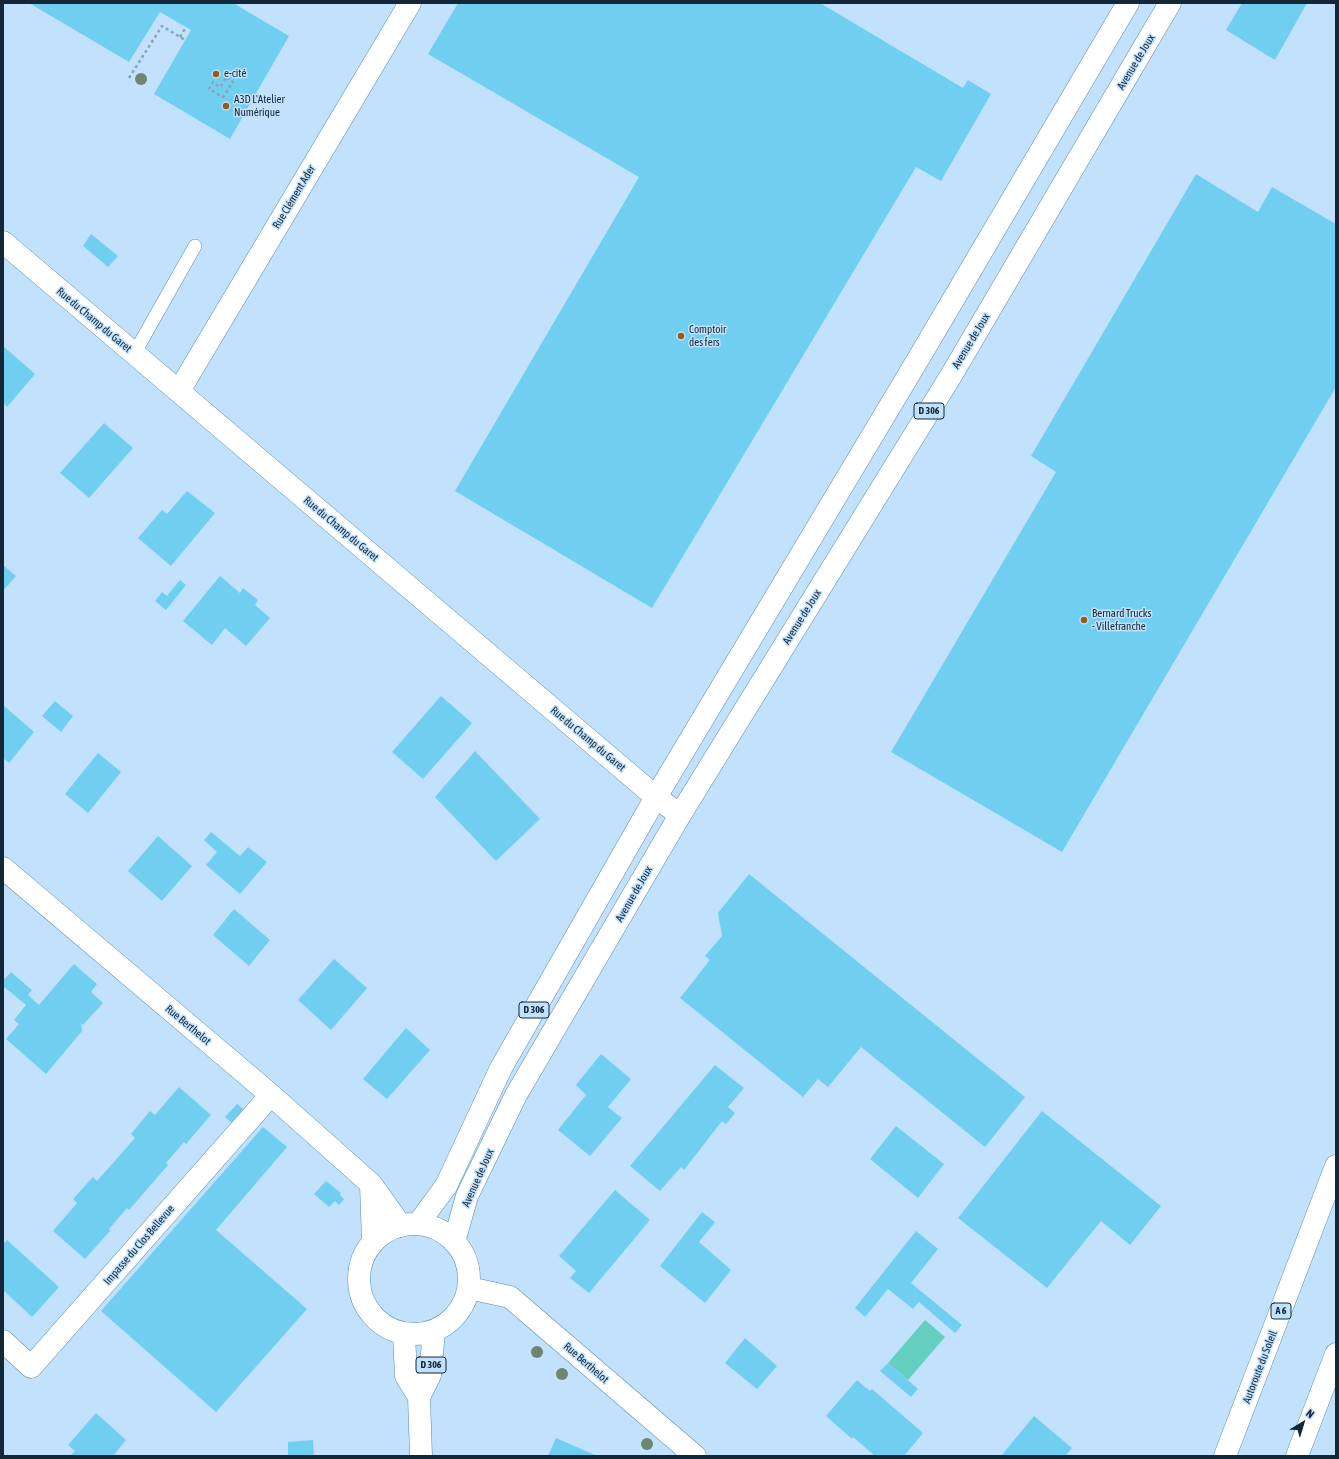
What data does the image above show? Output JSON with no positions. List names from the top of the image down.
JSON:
{
  "streets": {
    "main road": [
      "Avenue de Joux",
      "Rue Clément Ader",
      "Rue du Champ du Garet",
      "D 306",
      "Rue Berthelot",
      "Impasse du Clos Bellevue",
      "A 6",
      "Autoroute du Soleil"
    ]
  },
  "crossings": [
    ["Avenue de Joux", "Rue du Champ du Garet"],
    ["Avenue de Joux", "D 306"],
    ["Avenue de Joux", "Rue Berthelot"],
    ["Rue Clément Ader", "Rue du Champ du Garet"],
    ["Rue du Champ du Garet", "D 306"],
    ["D 306", "Rue Berthelot"],
    ["Rue Berthelot", "Impasse du Clos Bellevue"]
  ],
  "places": [
    "e-cité",
    "A3D L'Atelier Numérique",
    "Comptoir des fers",
    "Bernard Trucks - Villefranche"
  ],
  "north": "top right"
}
